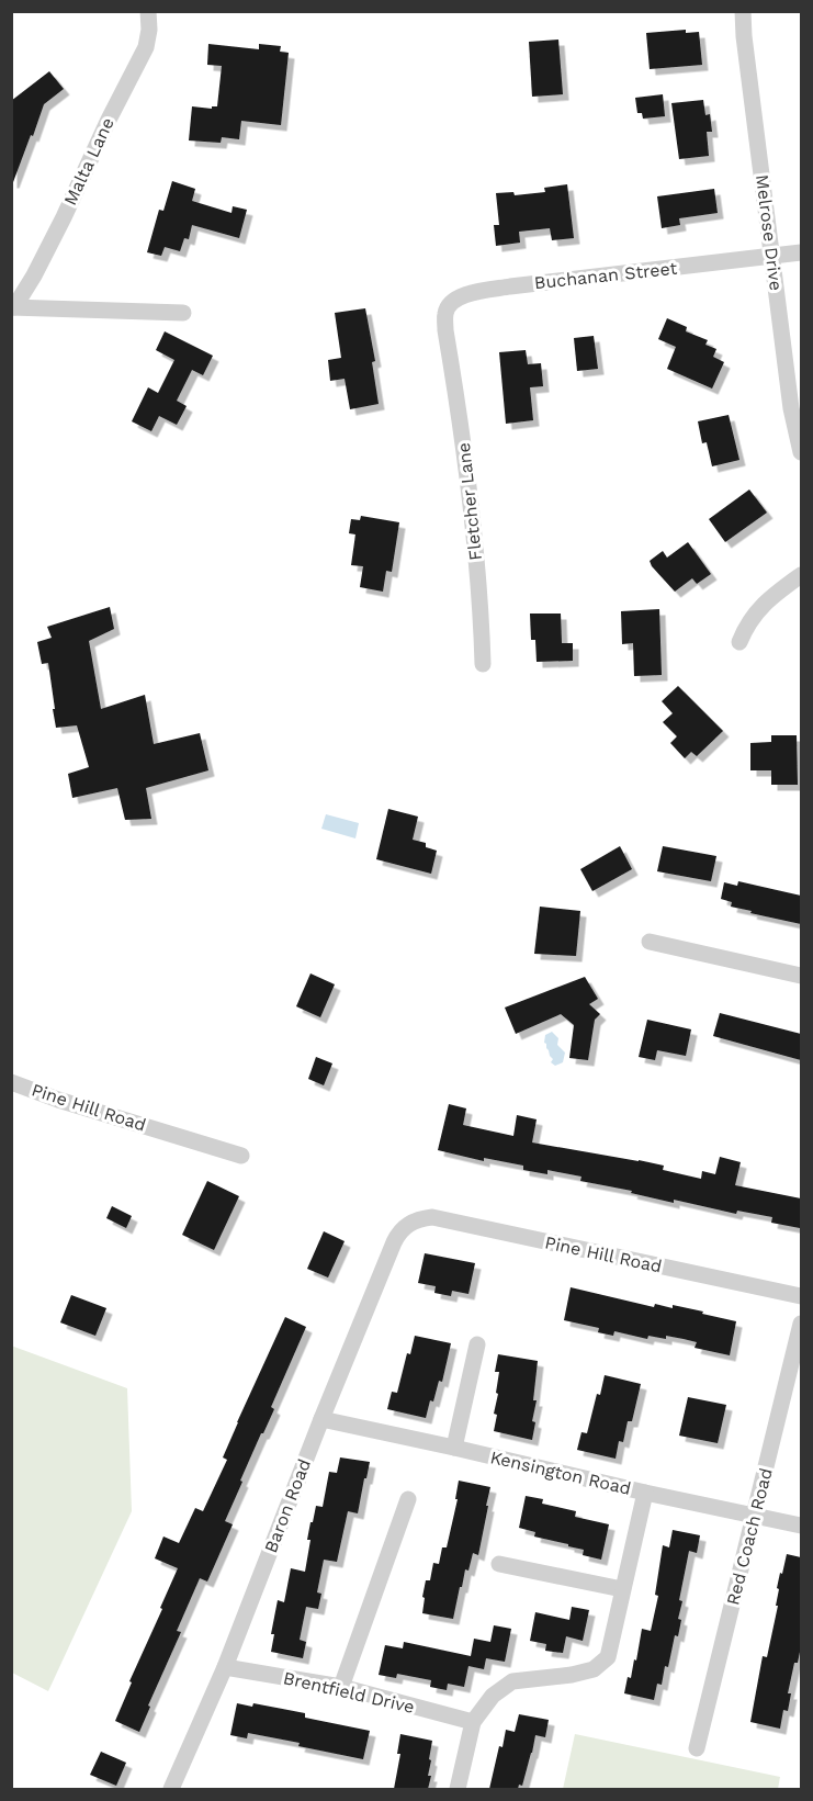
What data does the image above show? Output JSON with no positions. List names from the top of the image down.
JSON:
{
  "streets": {
    "street": [
      "Malta Lane",
      "Melrose Drive",
      "Buchanan Street",
      "Fletcher Lane",
      "Pine Hill Road",
      "Kensington Road",
      "Baron Road",
      "Red Coach Road",
      "Brentfield Drive"
    ]
  },
  "crossings": [
    ["Melrose Drive", "Buchanan Street"],
    ["Buchanan Street", "Fletcher Lane"],
    ["Pine Hill Road", "Baron Road"],
    ["Kensington Road", "Baron Road"],
    ["Kensington Road", "Red Coach Road"],
    ["Baron Road", "Brentfield Drive"]
  ]
}
